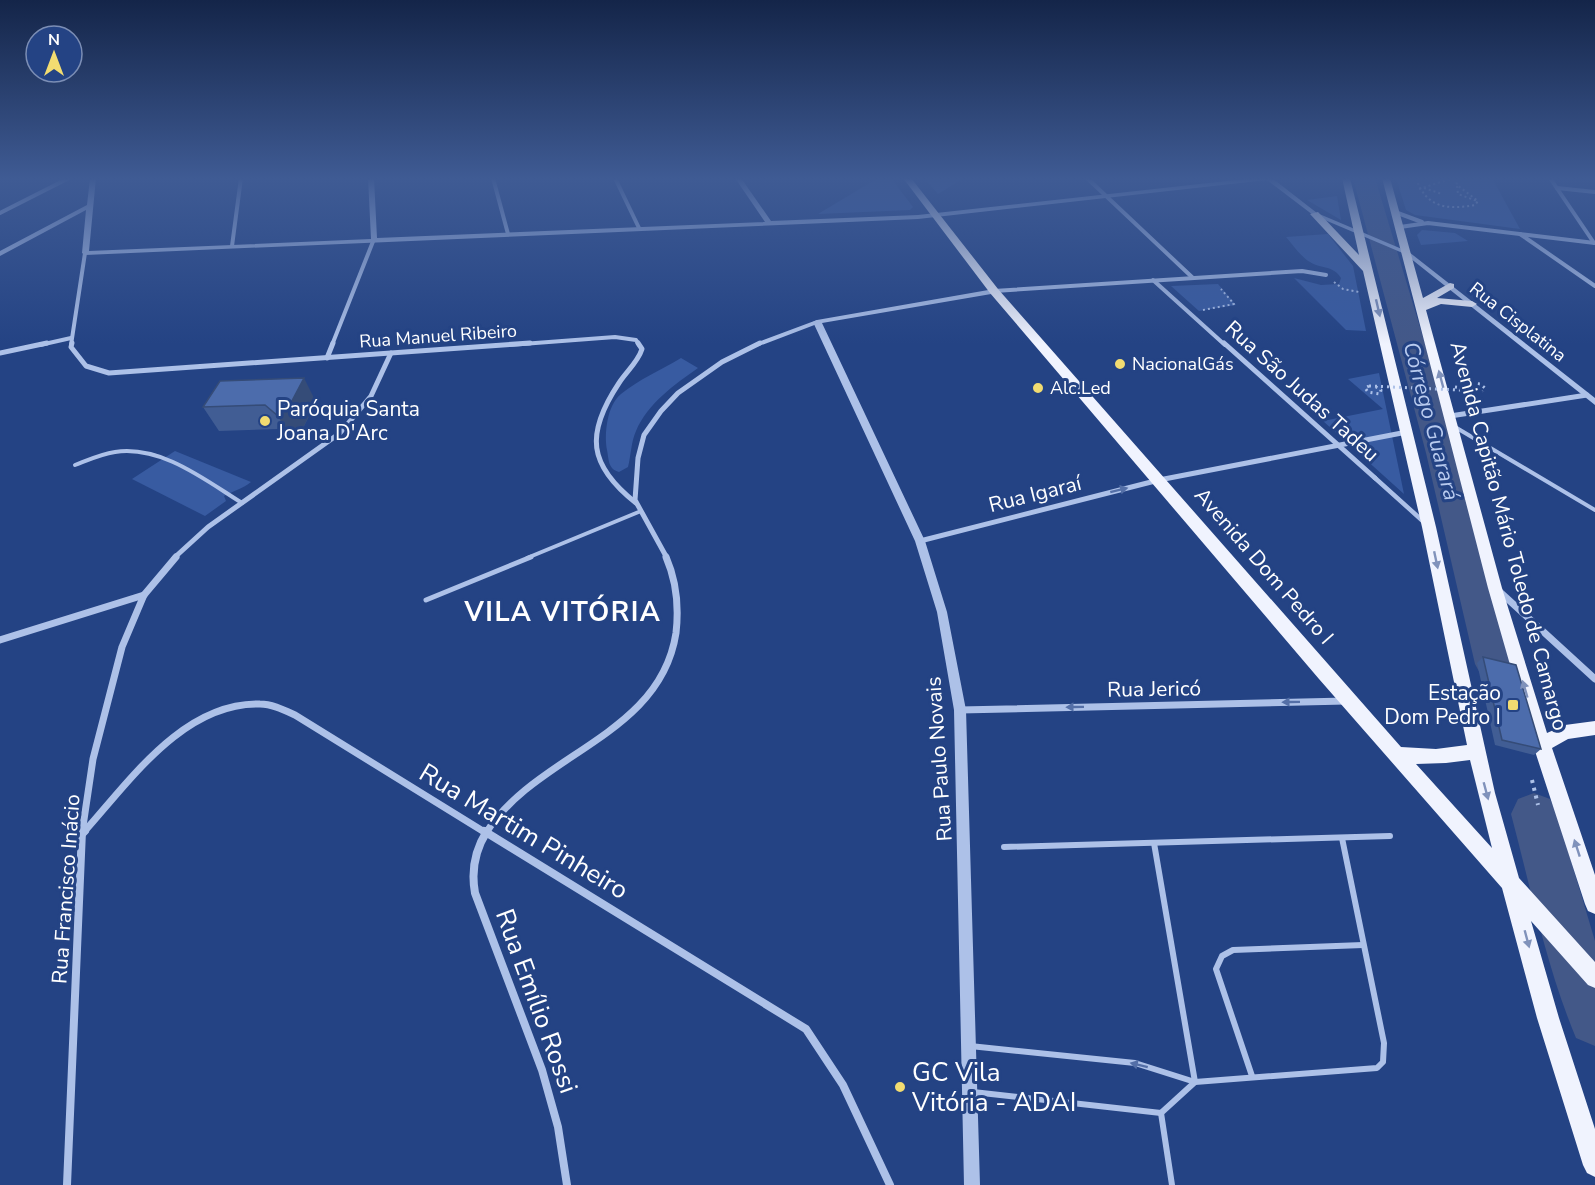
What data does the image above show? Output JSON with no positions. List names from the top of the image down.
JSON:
{
  "streets": {
    "main road": ["Avenida Capitão Mário Toledo de Camargo", "Avenida Dom Pedro I"],
    "street": [
      "Rua Cisplatina",
      "Rua Manuel Ribeiro",
      "Rua São Judas Tadeu",
      "Rua Igaraí",
      "Rua Jericó",
      "Rua Paulo Novais",
      "Rua Martim Pinheiro",
      "Rua Francisco Inácio",
      "Rua Emílio Rossi"
    ]
  },
  "crossings": [
    ["Rua Cisplatina", "Avenida Capitão Mário Toledo de Camargo"],
    ["Rua Manuel Ribeiro", "Rua Francisco Inácio"],
    ["Rua Manuel Ribeiro", "Rua Emílio Rossi"],
    ["Rua São Judas Tadeu", "Rua Igaraí"],
    ["Rua Igaraí", "Avenida Dom Pedro I"],
    ["Rua Igaraí", "Rua Paulo Novais"],
    ["Avenida Dom Pedro I", "Rua Jericó"],
    ["Rua Jericó", "Rua Paulo Novais"],
    ["Rua Martim Pinheiro", "Rua Francisco Inácio"],
    ["Rua Martim Pinheiro", "Rua Emílio Rossi"]
  ],
  "one_way": ["Rua Igaraí", "Rua Jericó"],
  "districts": ["VILA VITÓRIA"],
  "water": ["Córrego Guarará"],
  "places": {
    "other": [
      "NacionalGás",
      "Alc.Led",
      "Paróquia Santa Joana D'Arc",
      "GC Vila Vitória - ADAI"
    ],
    "transit": ["Estação Dom Pedro I"]
  },
  "north": "top"
}
